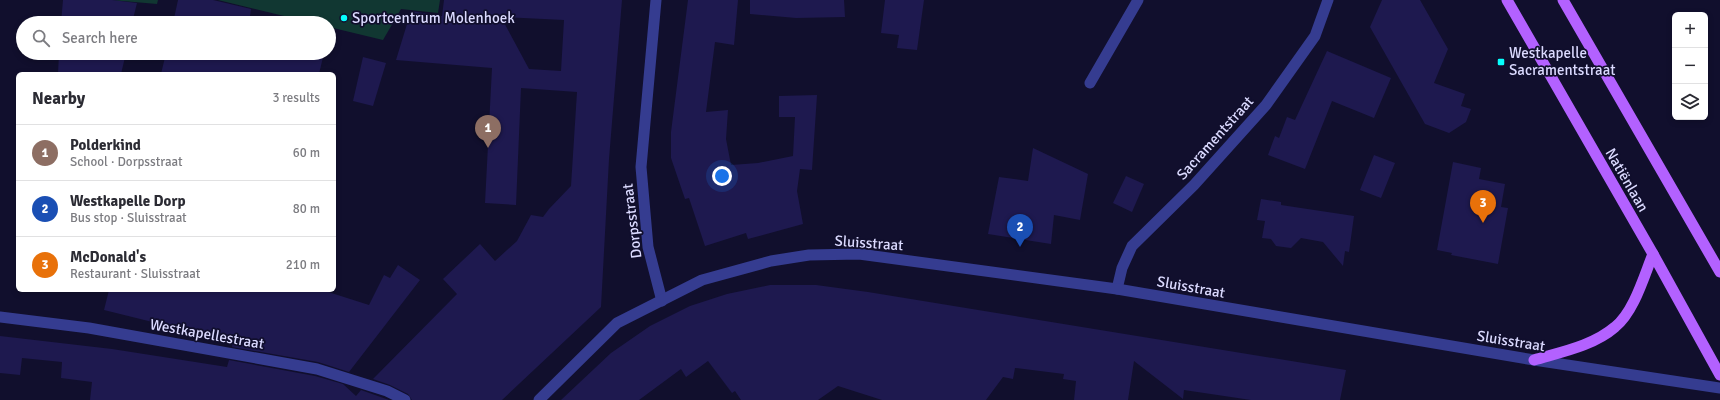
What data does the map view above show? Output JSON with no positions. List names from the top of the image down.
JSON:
{
  "streets": {
    "main road": ["Natiënlaan"],
    "street": [
      "Sacramentstraat",
      "Dorpsstraat",
      "Sluisstraat",
      "Westkapellestraat"
    ]
  },
  "crossings": [
    ["Sacramentstraat", "Sluisstraat"],
    ["Dorpsstraat", "Sluisstraat"]
  ],
  "places": {
    "other": ["Sportcentrum Molenhoek"],
    "transit": ["Westkapelle Sacramentstraat"]
  },
  "page": {
    "map_buttons": ["+", "−"],
    "search": "Search here",
    "heading": ["Nearby", "3 results"],
    "pins": ["1", "3", "2"],
    "list": [
      {
        "mark": "1",
        "name": "Polderkind",
        "note": "School · Dorpsstraat",
        "value": "60 m"
      },
      {
        "mark": "2",
        "name": "Westkapelle Dorp",
        "note": "Bus stop · Sluisstraat",
        "value": "80 m"
      },
      {
        "mark": "3",
        "name": "McDonald's",
        "note": "Restaurant · Sluisstraat",
        "value": "210 m"
      }
    ]
  }
}
